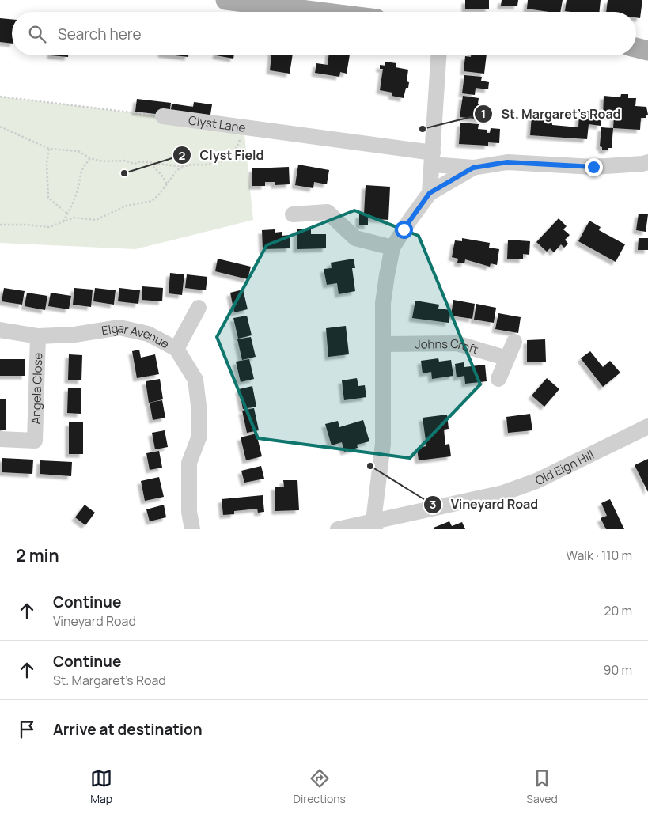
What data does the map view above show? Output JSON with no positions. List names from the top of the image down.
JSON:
{
  "streets": {
    "street": [
      "Clyst Lane",
      "Elgar Avenue",
      "Johns Croft",
      "Angela Close",
      "Old Eign Hill"
    ]
  },
  "crossings": [
    ["Elgar Avenue", "Angela Close"]
  ],
  "places": ["St. Margaret's Road", "Clyst Field", "Vineyard Road"],
  "page": {
    "search": "Search here",
    "heading": ["2 min", "Walk · 110 m"],
    "list": [
      ["Continue", "Vineyard Road", "20 m"],
      ["Continue", "St. Margaret's Road", "90 m"],
      "Arrive at destination"
    ],
    "nav": ["Map", "Directions", "Saved"]
  }
}
